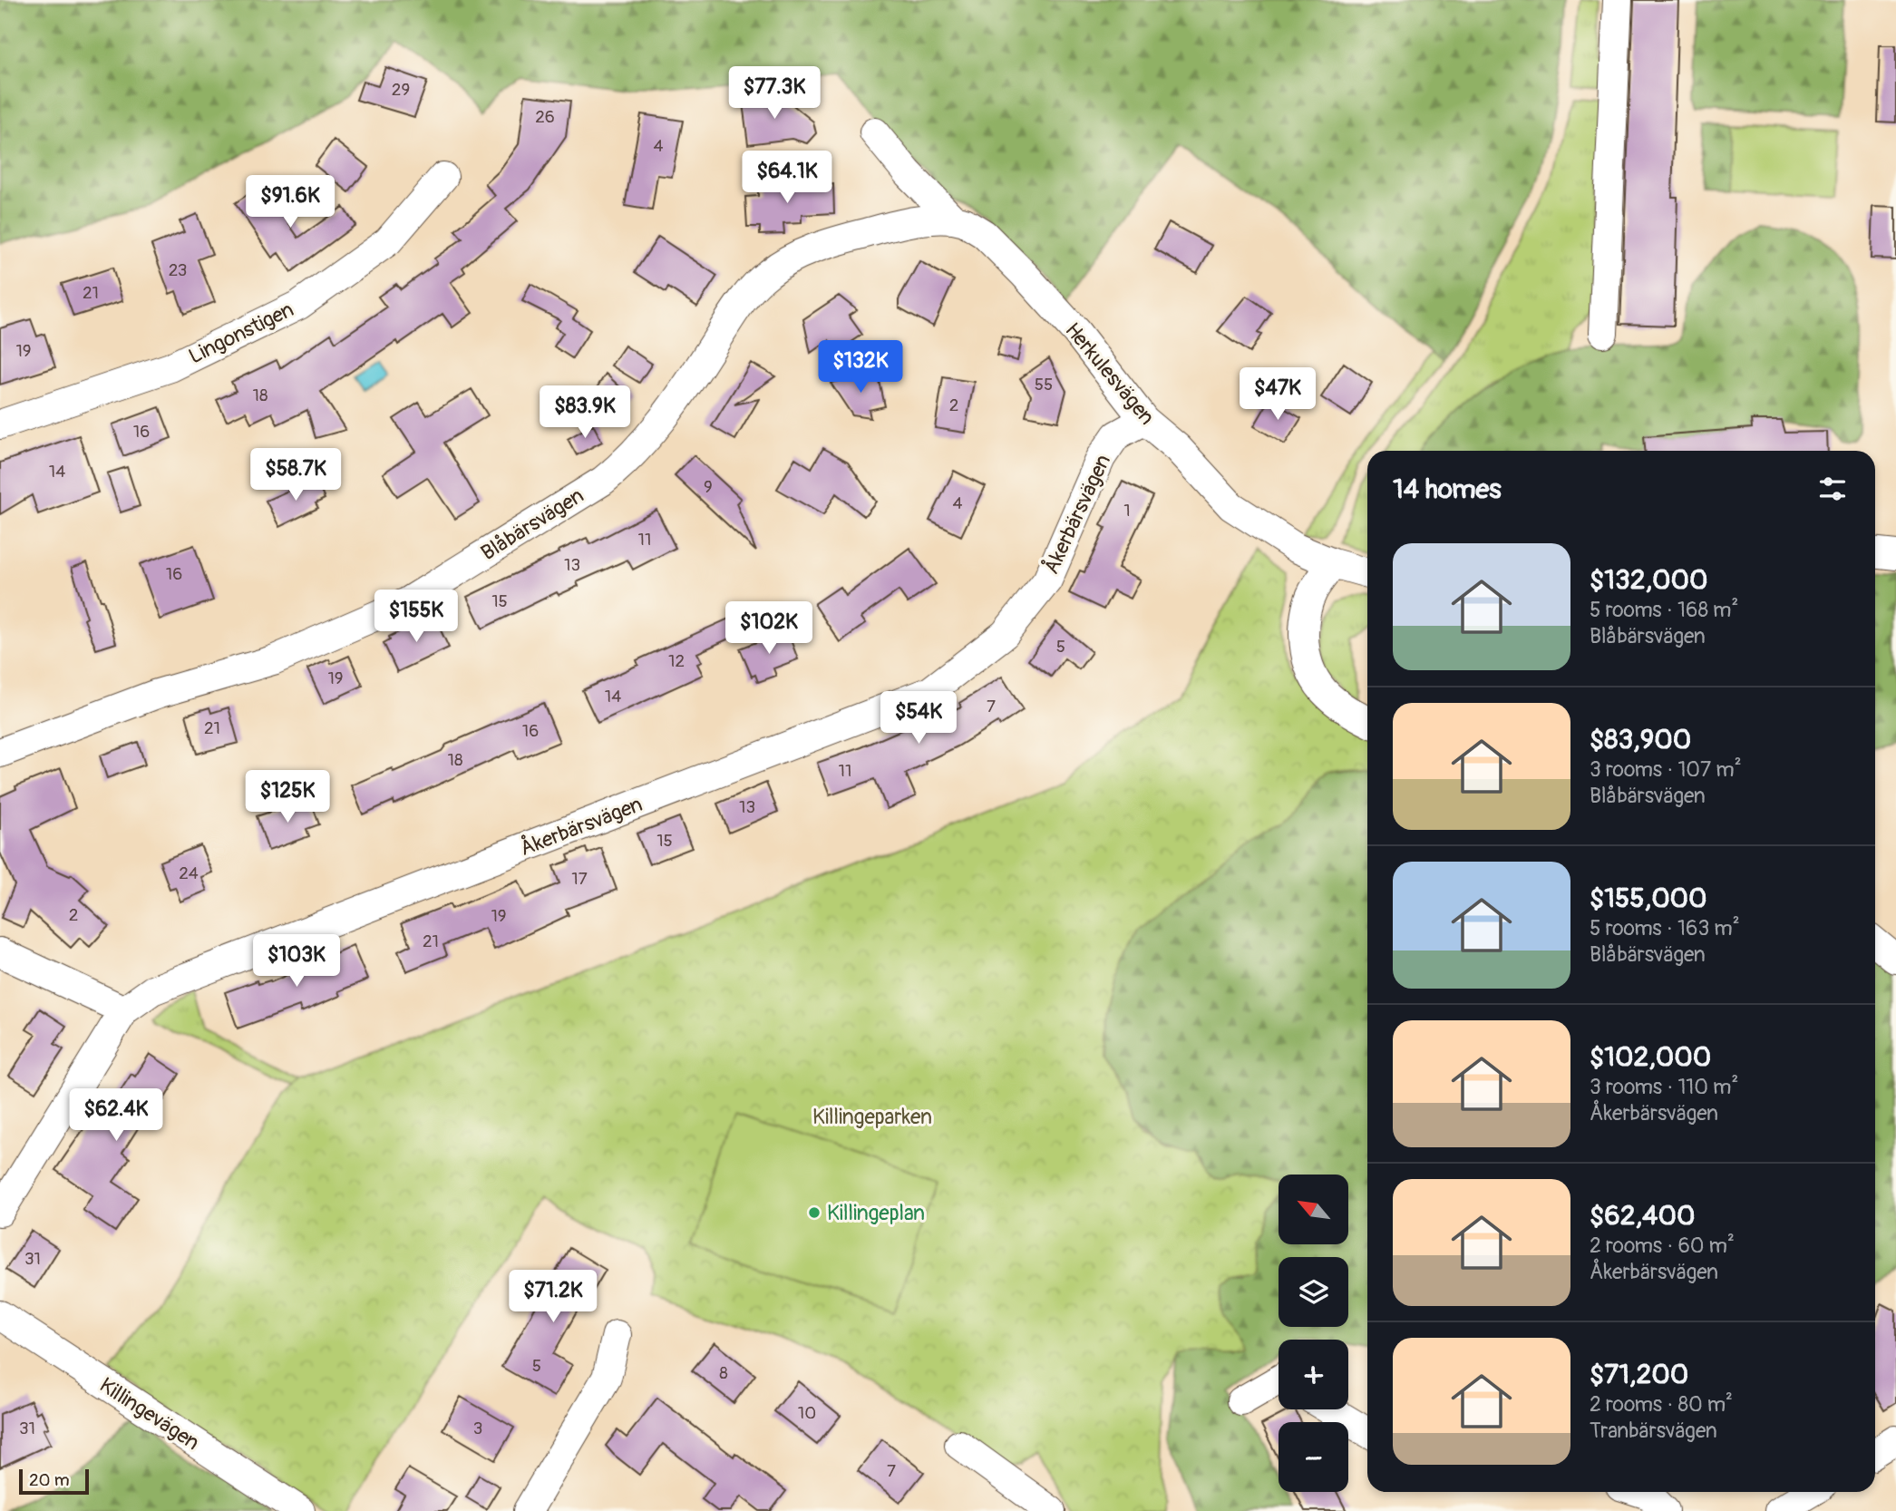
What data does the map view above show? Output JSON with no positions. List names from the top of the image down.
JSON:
{
  "streets": {
    "street": [
      "Lingonstigen",
      "Herkulesvägen",
      "Åkerbärsvägen",
      "Blåbärsvägen",
      "Killingevägen"
    ]
  },
  "crossings": [
    ["Herkulesvägen", "Åkerbärsvägen"],
    ["Herkulesvägen", "Blåbärsvägen"]
  ],
  "parks": ["Killingeparken"],
  "places": ["Killingeplan"],
  "house_numbers": [
    "29",
    "26",
    "4",
    "23",
    "21",
    "19",
    "55",
    "18",
    "2",
    "16",
    "14",
    "9",
    "4",
    "1",
    "11",
    "13",
    "16",
    "15",
    "5",
    "12",
    "19",
    "14",
    "7",
    "21",
    "16",
    "18",
    "11",
    "13",
    "15",
    "24",
    "17",
    "2",
    "19",
    "21",
    "31",
    "5",
    "8",
    "10",
    "31",
    "3",
    "7"
  ],
  "scale_bar": "20 m",
  "north": "top left",
  "page": {
    "price": [
      "$77.3K",
      "$64.1K",
      "$91.6K",
      "$132K",
      "$47K",
      "$83.9K",
      "$58.7K",
      "$155K",
      "$102K",
      "$54K",
      "$125K",
      "$103K",
      "$62.4K",
      "$71.2K"
    ],
    "heading": "14 homes",
    "list": [
      {
        "name": "$132,000",
        "note": "5 rooms · 168 m² · Blåbärsvägen"
      },
      {
        "name": "$83,900",
        "note": "3 rooms · 107 m² · Blåbärsvägen"
      },
      {
        "name": "$155,000",
        "note": "5 rooms · 163 m² · Blåbärsvägen"
      },
      {
        "name": "$102,000",
        "note": "3 rooms · 110 m² · Åkerbärsvägen"
      },
      {
        "name": "$62,400",
        "note": "2 rooms · 60 m² · Åkerbärsvägen"
      },
      {
        "name": "$71,200",
        "note": "2 rooms · 80 m² · Tranbärsvägen"
      }
    ],
    "map_buttons": ["+", "−"],
    "scale": "20 m"
  }
}
